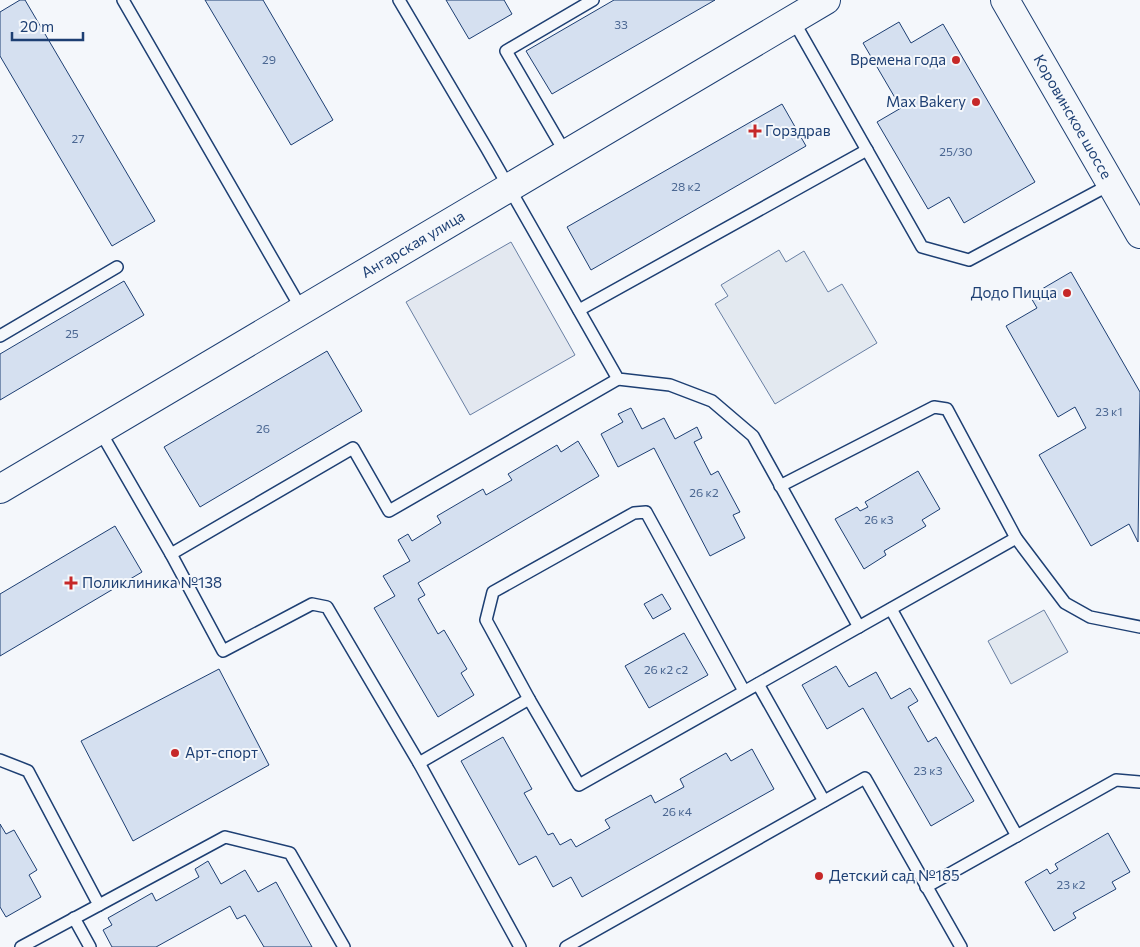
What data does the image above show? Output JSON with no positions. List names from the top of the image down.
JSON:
{
  "streets": {
    "street": ["Коровинское шоссе", "Ангарская улица"]
  },
  "places": {
    "other": [
      "Времена года",
      "Max Bakery",
      "Додо Пицца",
      "Арт-спорт",
      "Детский сад №185"
    ],
    "health": ["Горздрав", "Поликлиника №138"]
  },
  "house_numbers": [
    "33",
    "29",
    "27",
    "25/30",
    "28 к2",
    "25",
    "23 к1",
    "26",
    "26 к2",
    "26 к3",
    "26 к2 с2",
    "23 к3",
    "26 к4",
    "23 к2"
  ],
  "scale_bar": "20 m"
}
